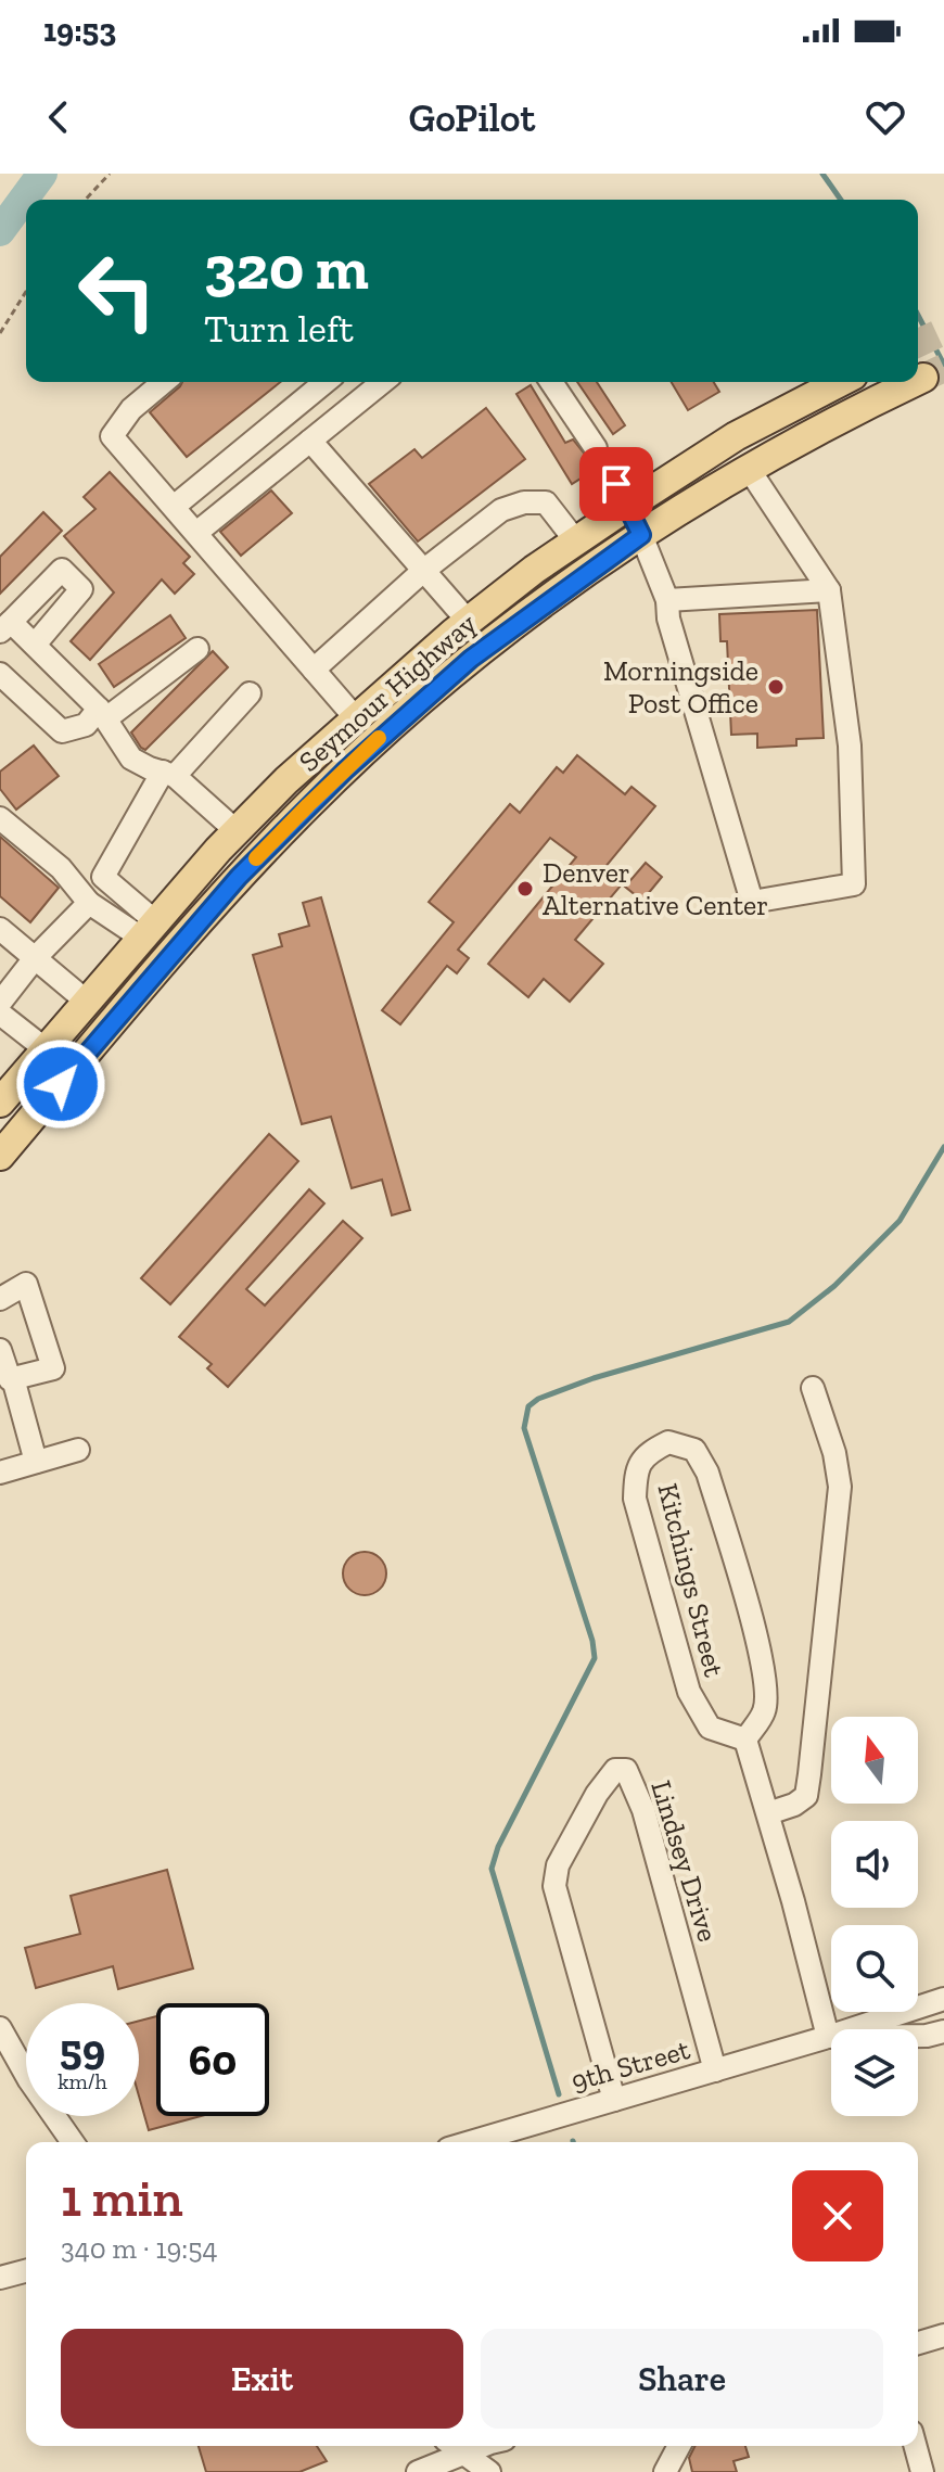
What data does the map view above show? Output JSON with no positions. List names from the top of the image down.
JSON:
{
  "streets": {
    "main road": ["Seymour Highway"],
    "street": ["Kitchings Street", "Lindsey Drive", "9th Street"]
  },
  "crossings": [
    ["Lindsey Drive", "9th Street"]
  ],
  "places": ["Morningside Post Office", "Denver Alternative Center"],
  "north": "top",
  "page": {
    "status": "19:53",
    "header": "GoPilot",
    "turn": ["320 m", "Turn left"],
    "speed": "59 km/h",
    "limit": "60",
    "heading": ["1 min", "340 m · 19:54"],
    "buttons": ["Exit", "Share"]
  }
}
